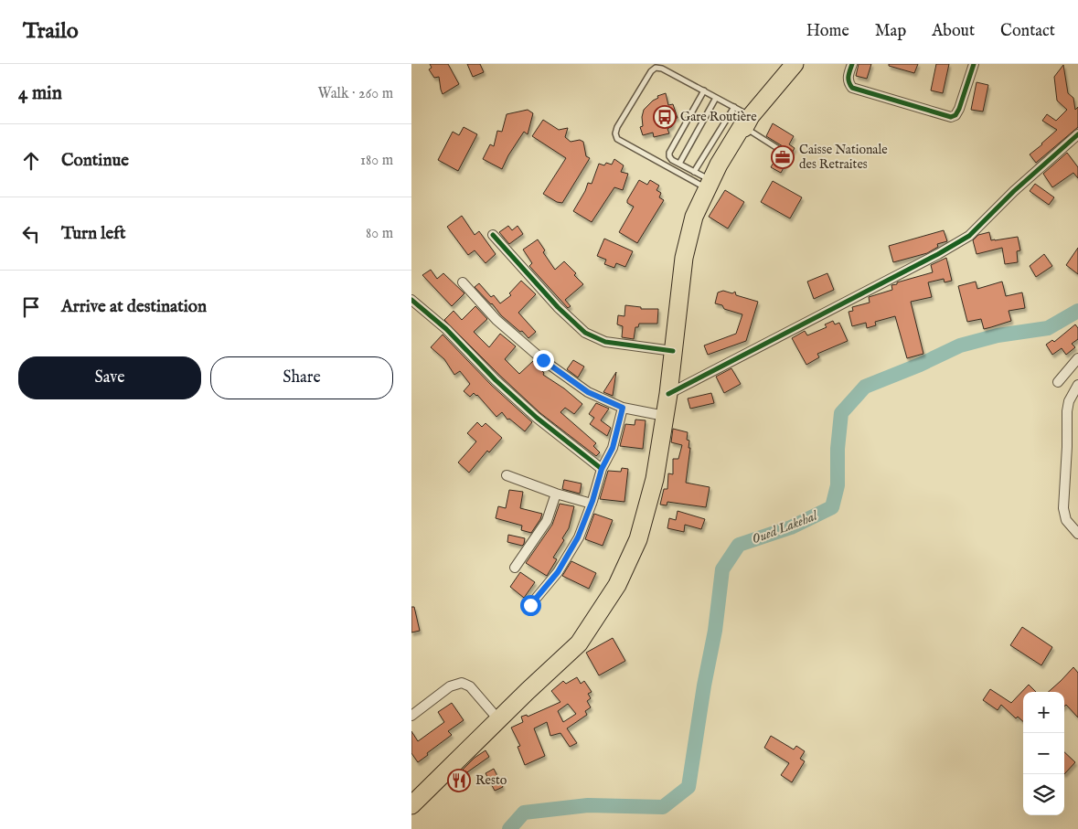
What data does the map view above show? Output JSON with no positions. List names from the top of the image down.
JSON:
{
  "water": ["Oued Lakehal"],
  "places": {
    "bus stop": ["Gare Routière"],
    "office": ["Caisse Nationale des Retraites"],
    "restaurant": ["Resto"]
  },
  "page": {
    "header": "Trailo",
    "nav": [
      "Home",
      "Map",
      "About",
      "Contact"
    ],
    "heading": ["4 min", "Walk · 260 m"],
    "list": [
      ["Continue", "180 m"],
      ["Turn left", "80 m"],
      "Arrive at destination"
    ],
    "buttons": ["Save", "Share"],
    "map_buttons": ["+", "−"]
  }
}
